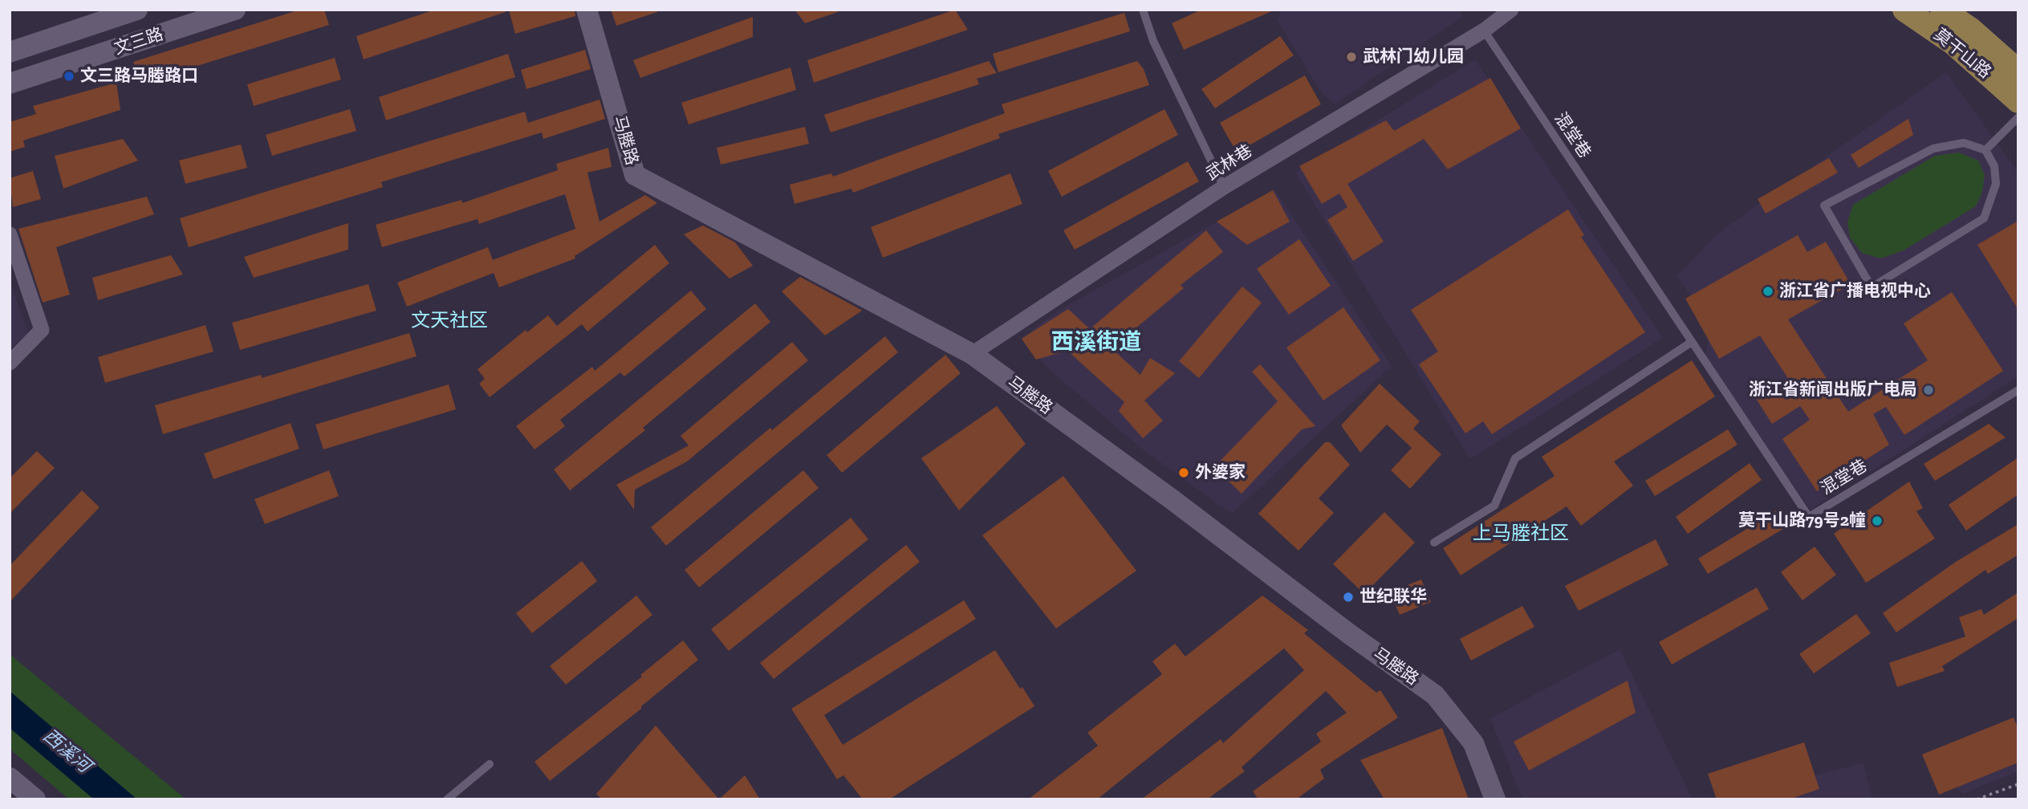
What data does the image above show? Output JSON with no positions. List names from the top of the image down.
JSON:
{
  "streets": {
    "main road": ["莫干山路"],
    "street": ["文三路", "马塍路", "武林巷"],
    "lane": ["混堂巷"]
  },
  "crossings": [
    ["混堂巷", "武林巷"],
    ["马塍路", "武林巷"]
  ],
  "districts": ["文天社区", "西溪街道", "上马塍社区"],
  "water": ["西溪河"],
  "places": [
    "武林门幼儿园",
    "文三路马塍路口",
    "浙江省广播电视中心",
    "浙江省新闻出版广电局",
    "外婆家",
    "莫干山路79号2幢",
    "世纪联华"
  ]
}
